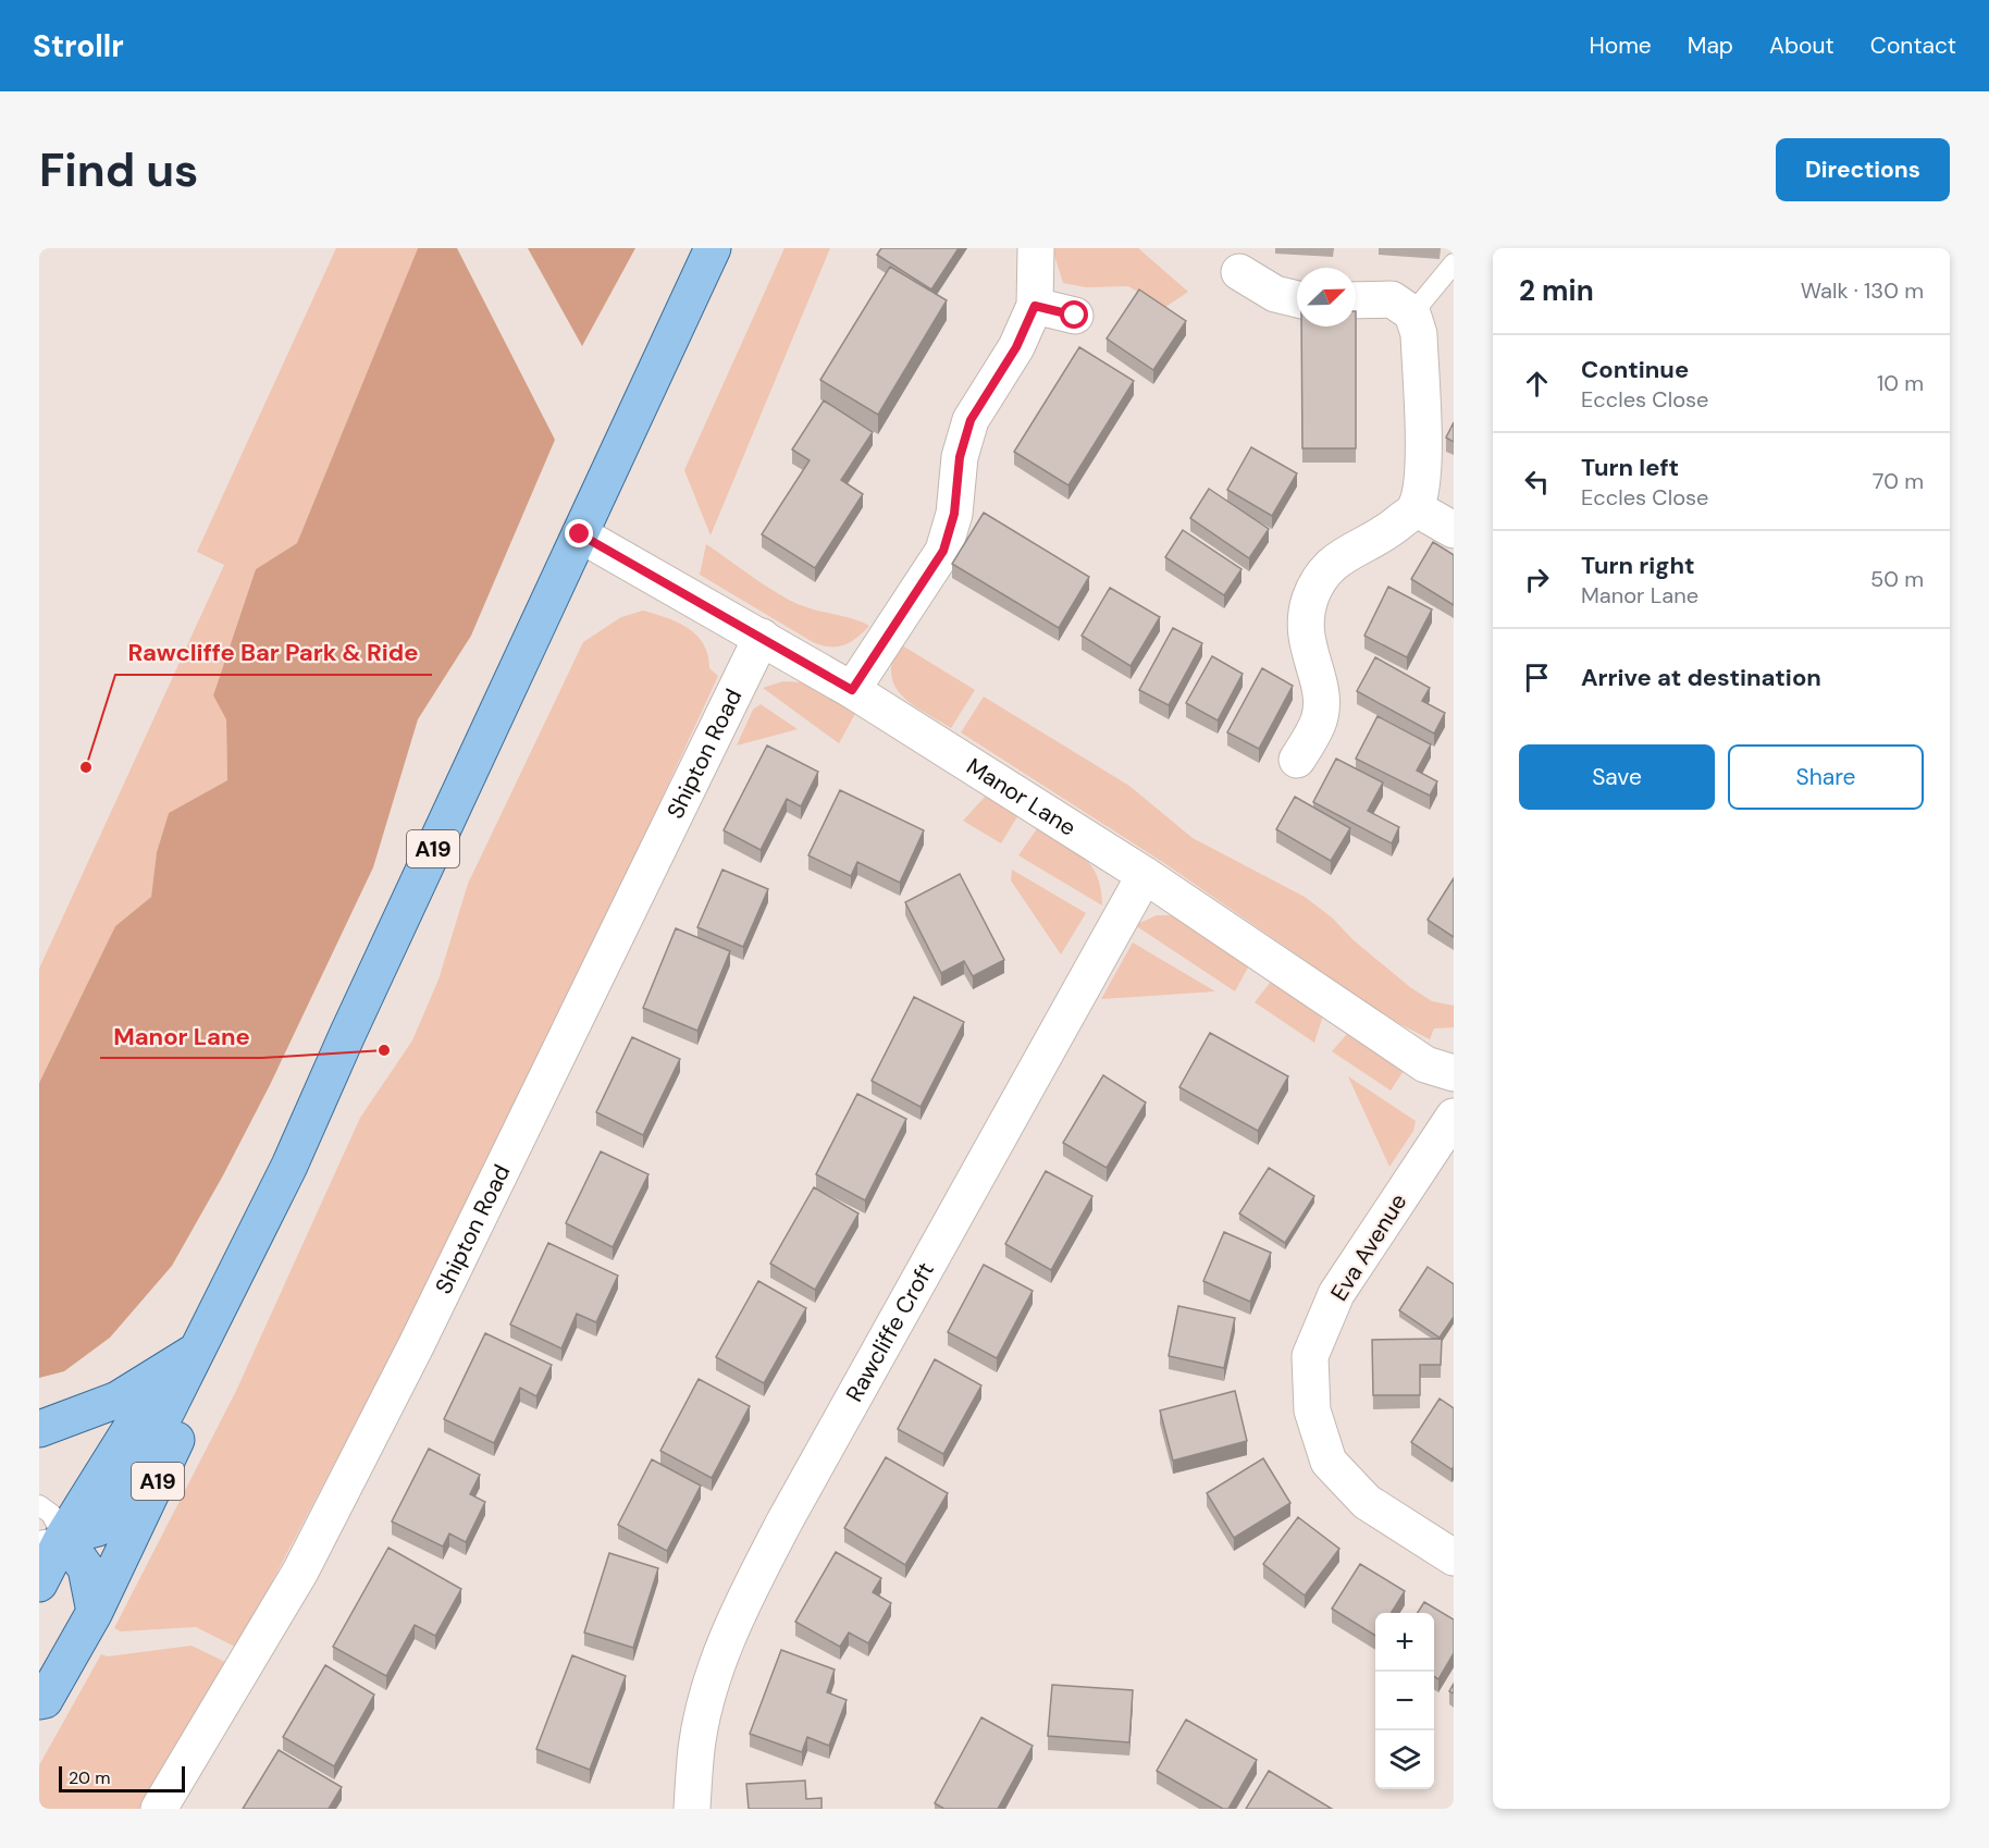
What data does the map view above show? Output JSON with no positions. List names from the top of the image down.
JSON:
{
  "streets": {
    "main road": ["A19"],
    "street": [
      "Shipton Road",
      "Manor Lane",
      "Eva Avenue",
      "Rawcliffe Croft"
    ]
  },
  "crossings": [
    ["Shipton Road", "Manor Lane"],
    ["Manor Lane", "A19"],
    ["Manor Lane", "Rawcliffe Croft"]
  ],
  "places": ["Rawcliffe Bar Park & Ride", "Manor Lane"],
  "scale_bar": "20 m",
  "north": "top right",
  "page": {
    "header": "Strollr",
    "nav": [
      "Home",
      "Map",
      "About",
      "Contact"
    ],
    "buttons": [
      "Directions",
      ["Save", "Share"]
    ],
    "title": "Find us",
    "heading": ["2 min", "Walk · 130 m"],
    "list": [
      ["Continue", "Eccles Close", "10 m"],
      ["Turn left", "Eccles Close", "70 m"],
      ["Turn right", "Manor Lane", "50 m"],
      "Arrive at destination"
    ],
    "map_buttons": ["+", "−"],
    "scale": "20 m"
  }
}
